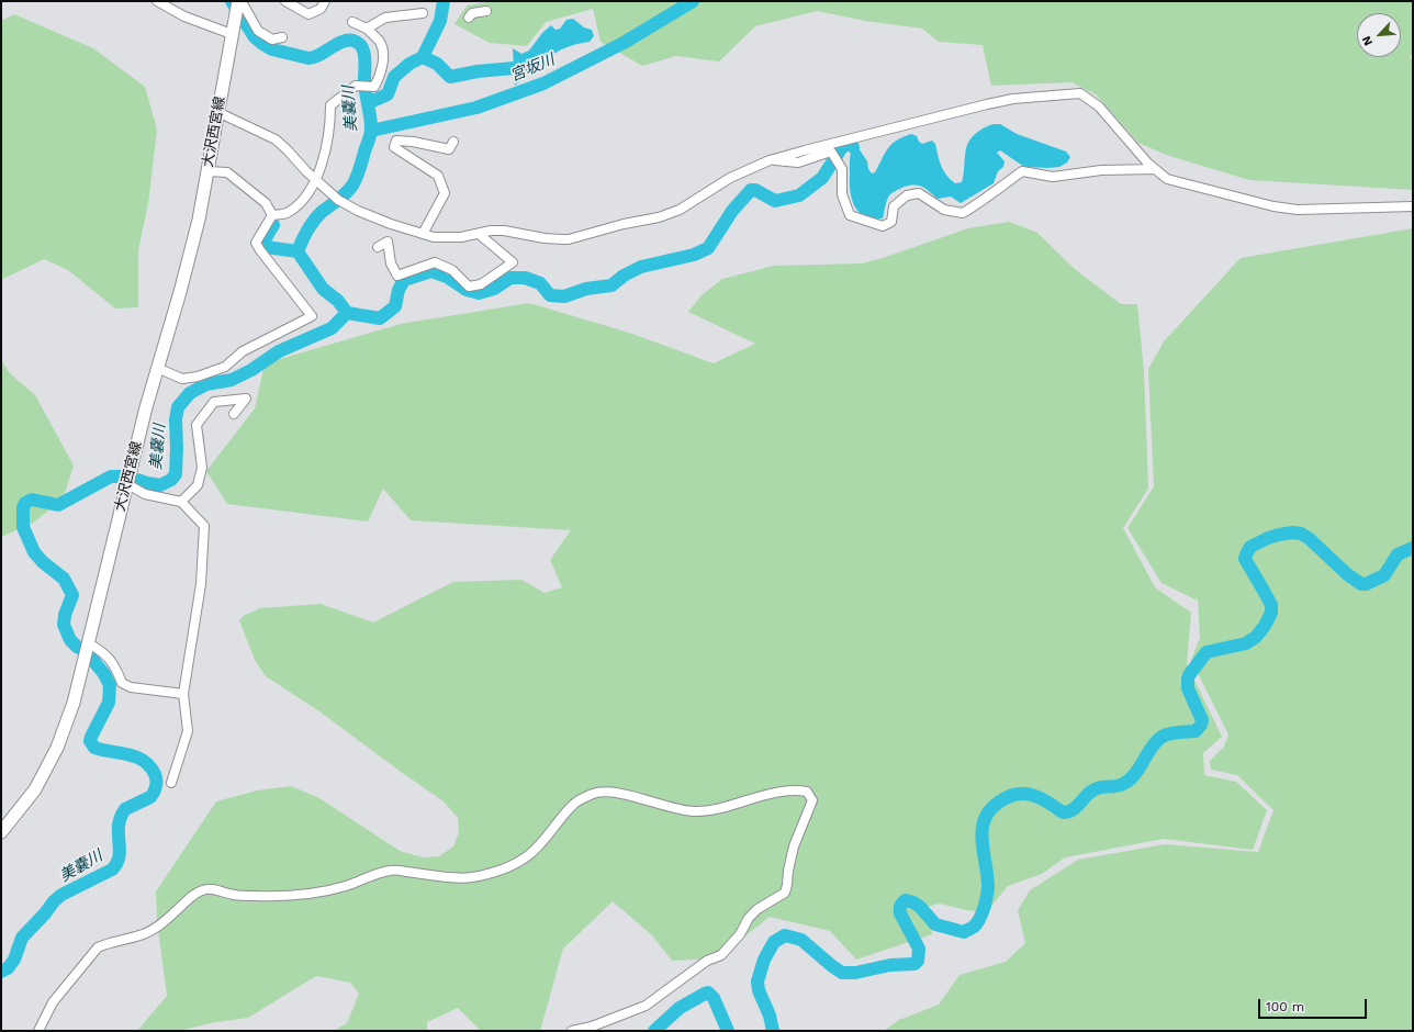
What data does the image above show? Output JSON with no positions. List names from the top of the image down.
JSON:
{
  "streets": {
    "main road": ["大沢西宮線"]
  },
  "water": ["宮坂川", "美嚢川"],
  "scale_bar": "100 m",
  "north": "bottom left"
}
